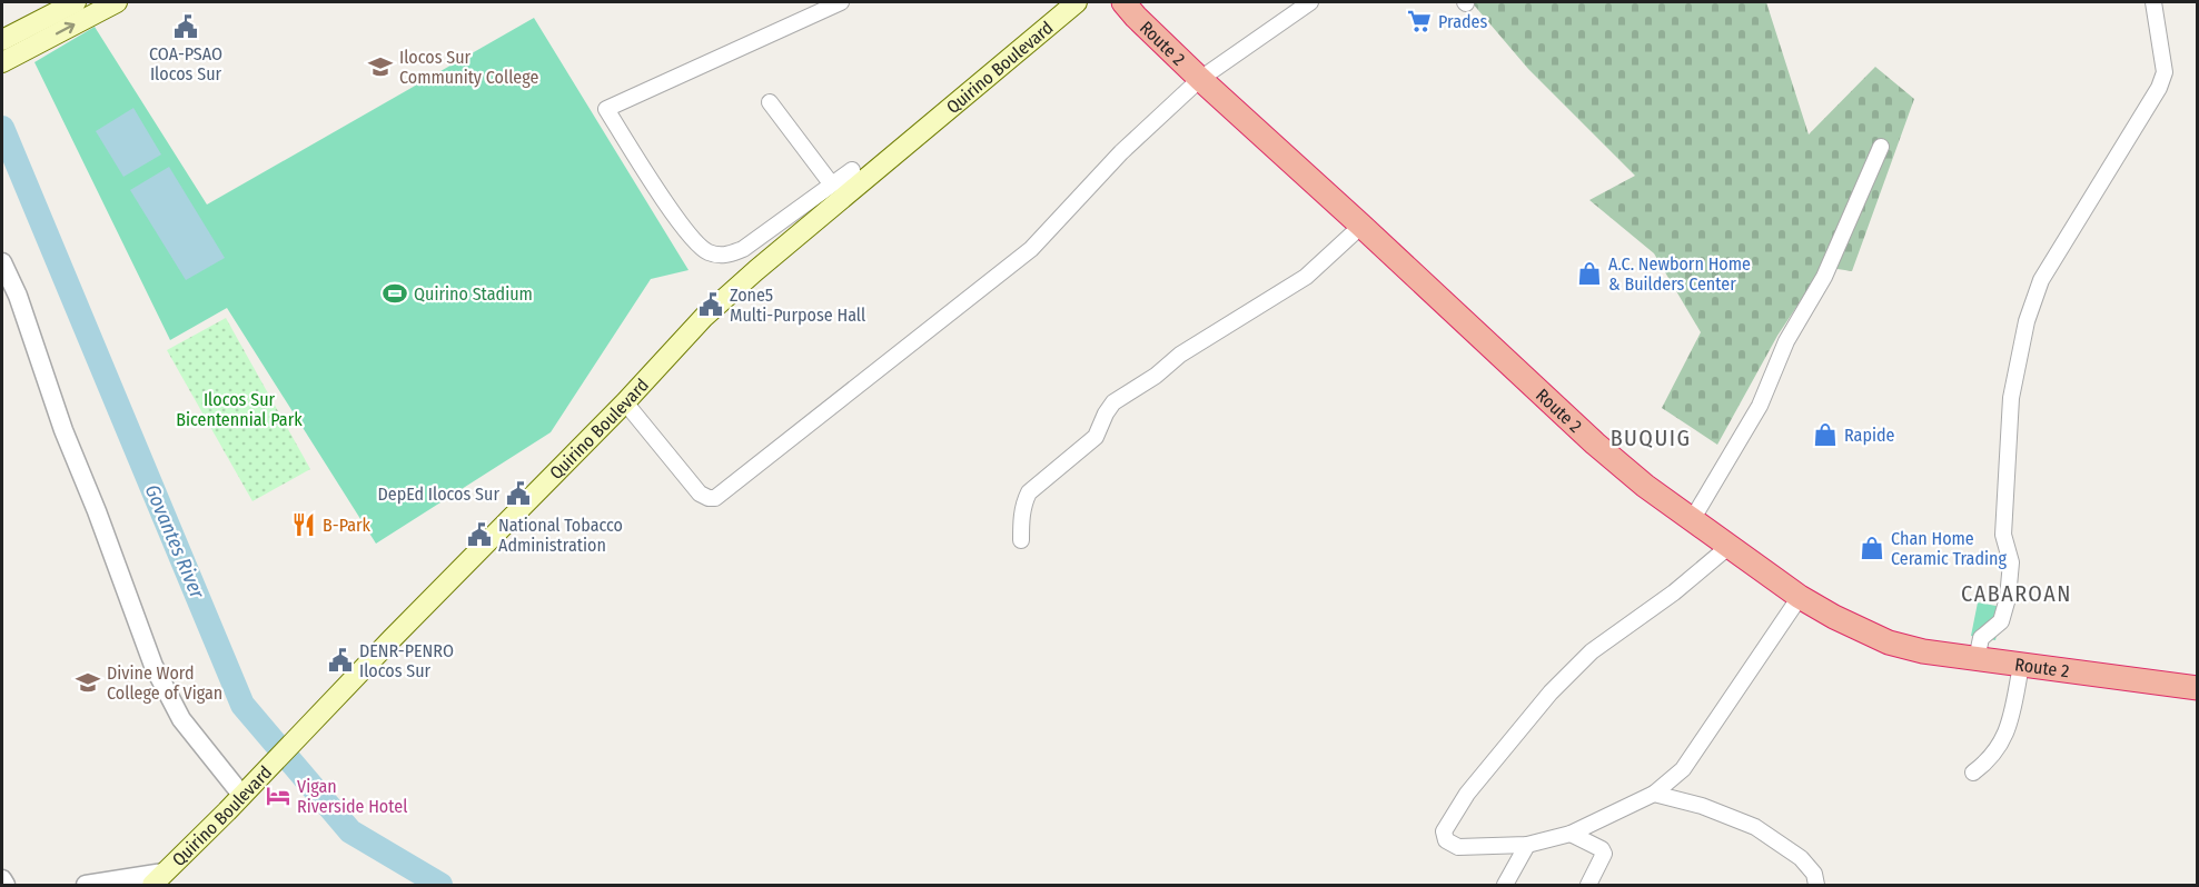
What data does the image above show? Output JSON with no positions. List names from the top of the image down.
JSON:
{
  "streets": {
    "highway": ["Route 2"],
    "main road": ["Quirino Boulevard"]
  },
  "districts": ["BUQUIG", "CABAROAN"],
  "water": ["Govantes River"],
  "parks": ["Ilocos Sur Bicentennial Park"],
  "places": {
    "supermarket": ["Prades"],
    "public building": [
      "COA-PSAO Ilocos Sur",
      "Zone5 Multi-Purpose Hall",
      "DepEd Ilocos Sur",
      "National Tobacco Administration",
      "DENR-PENRO Ilocos Sur"
    ],
    "school or university": ["Ilocos Sur Community College", "Divine Word College of Vigan"],
    "shop": ["A.C. Newborn Home & Builders Center", "Rapide", "Chan Home Ceramic Trading"],
    "sports": ["Quirino Stadium"],
    "restaurant": ["B-Park"],
    "hotel": ["Vigan Riverside Hotel"]
  }
}
